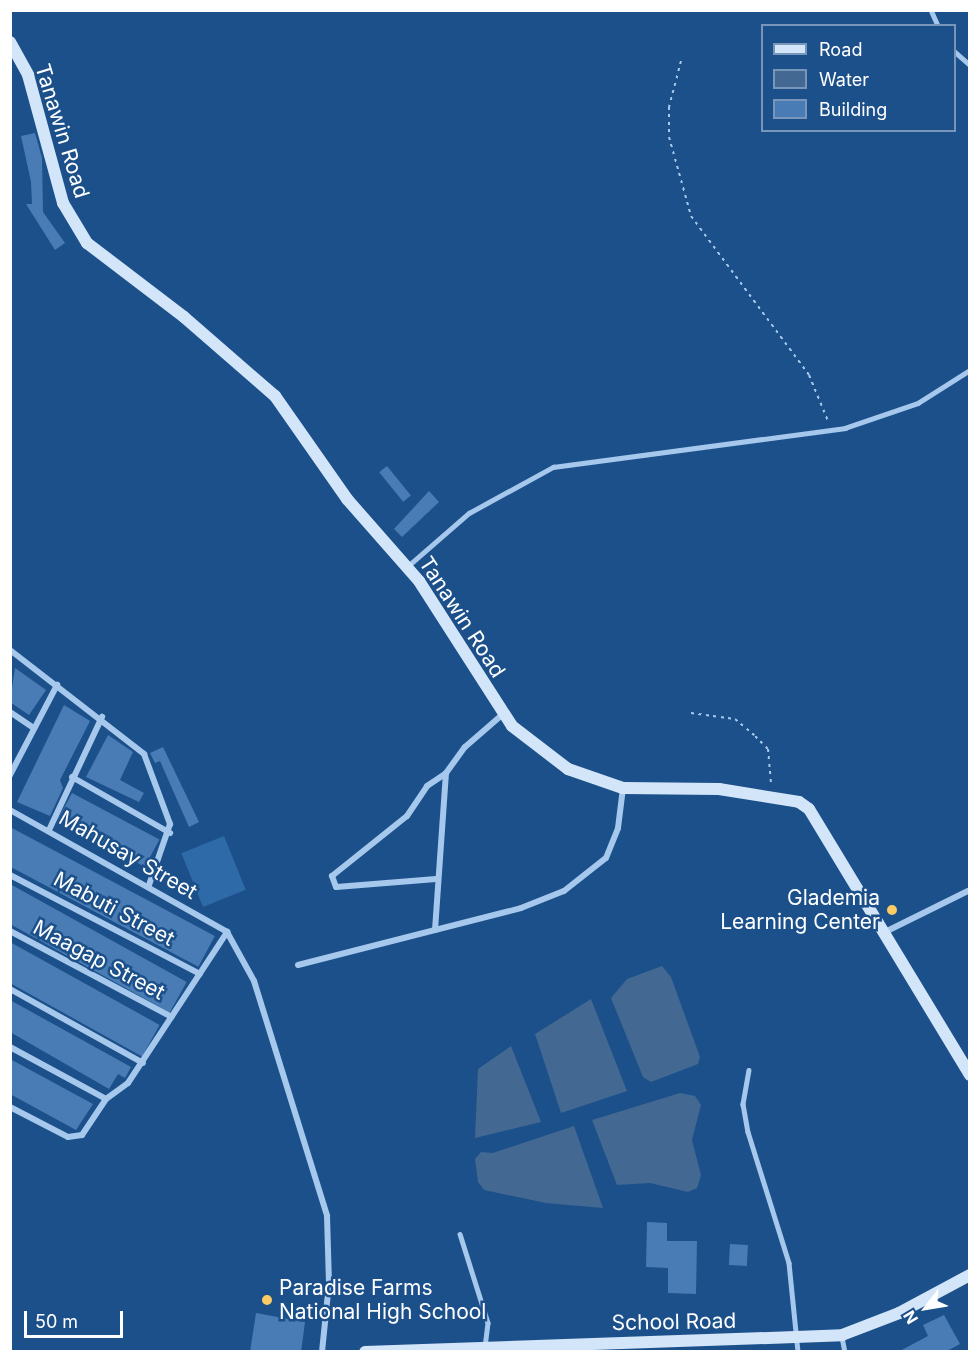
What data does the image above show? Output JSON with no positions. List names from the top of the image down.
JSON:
{
  "streets": {
    "street": [
      "Tanawin Road",
      "Mahusay Street",
      "Mabuti Street",
      "Maagap Street",
      "School Road"
    ]
  },
  "places": ["Glademia Learning Center", "Paradise Farms National High School"],
  "legend": ["Road", "Water", "Building"],
  "scale_bar": "50 m",
  "north": "bottom left"
}
